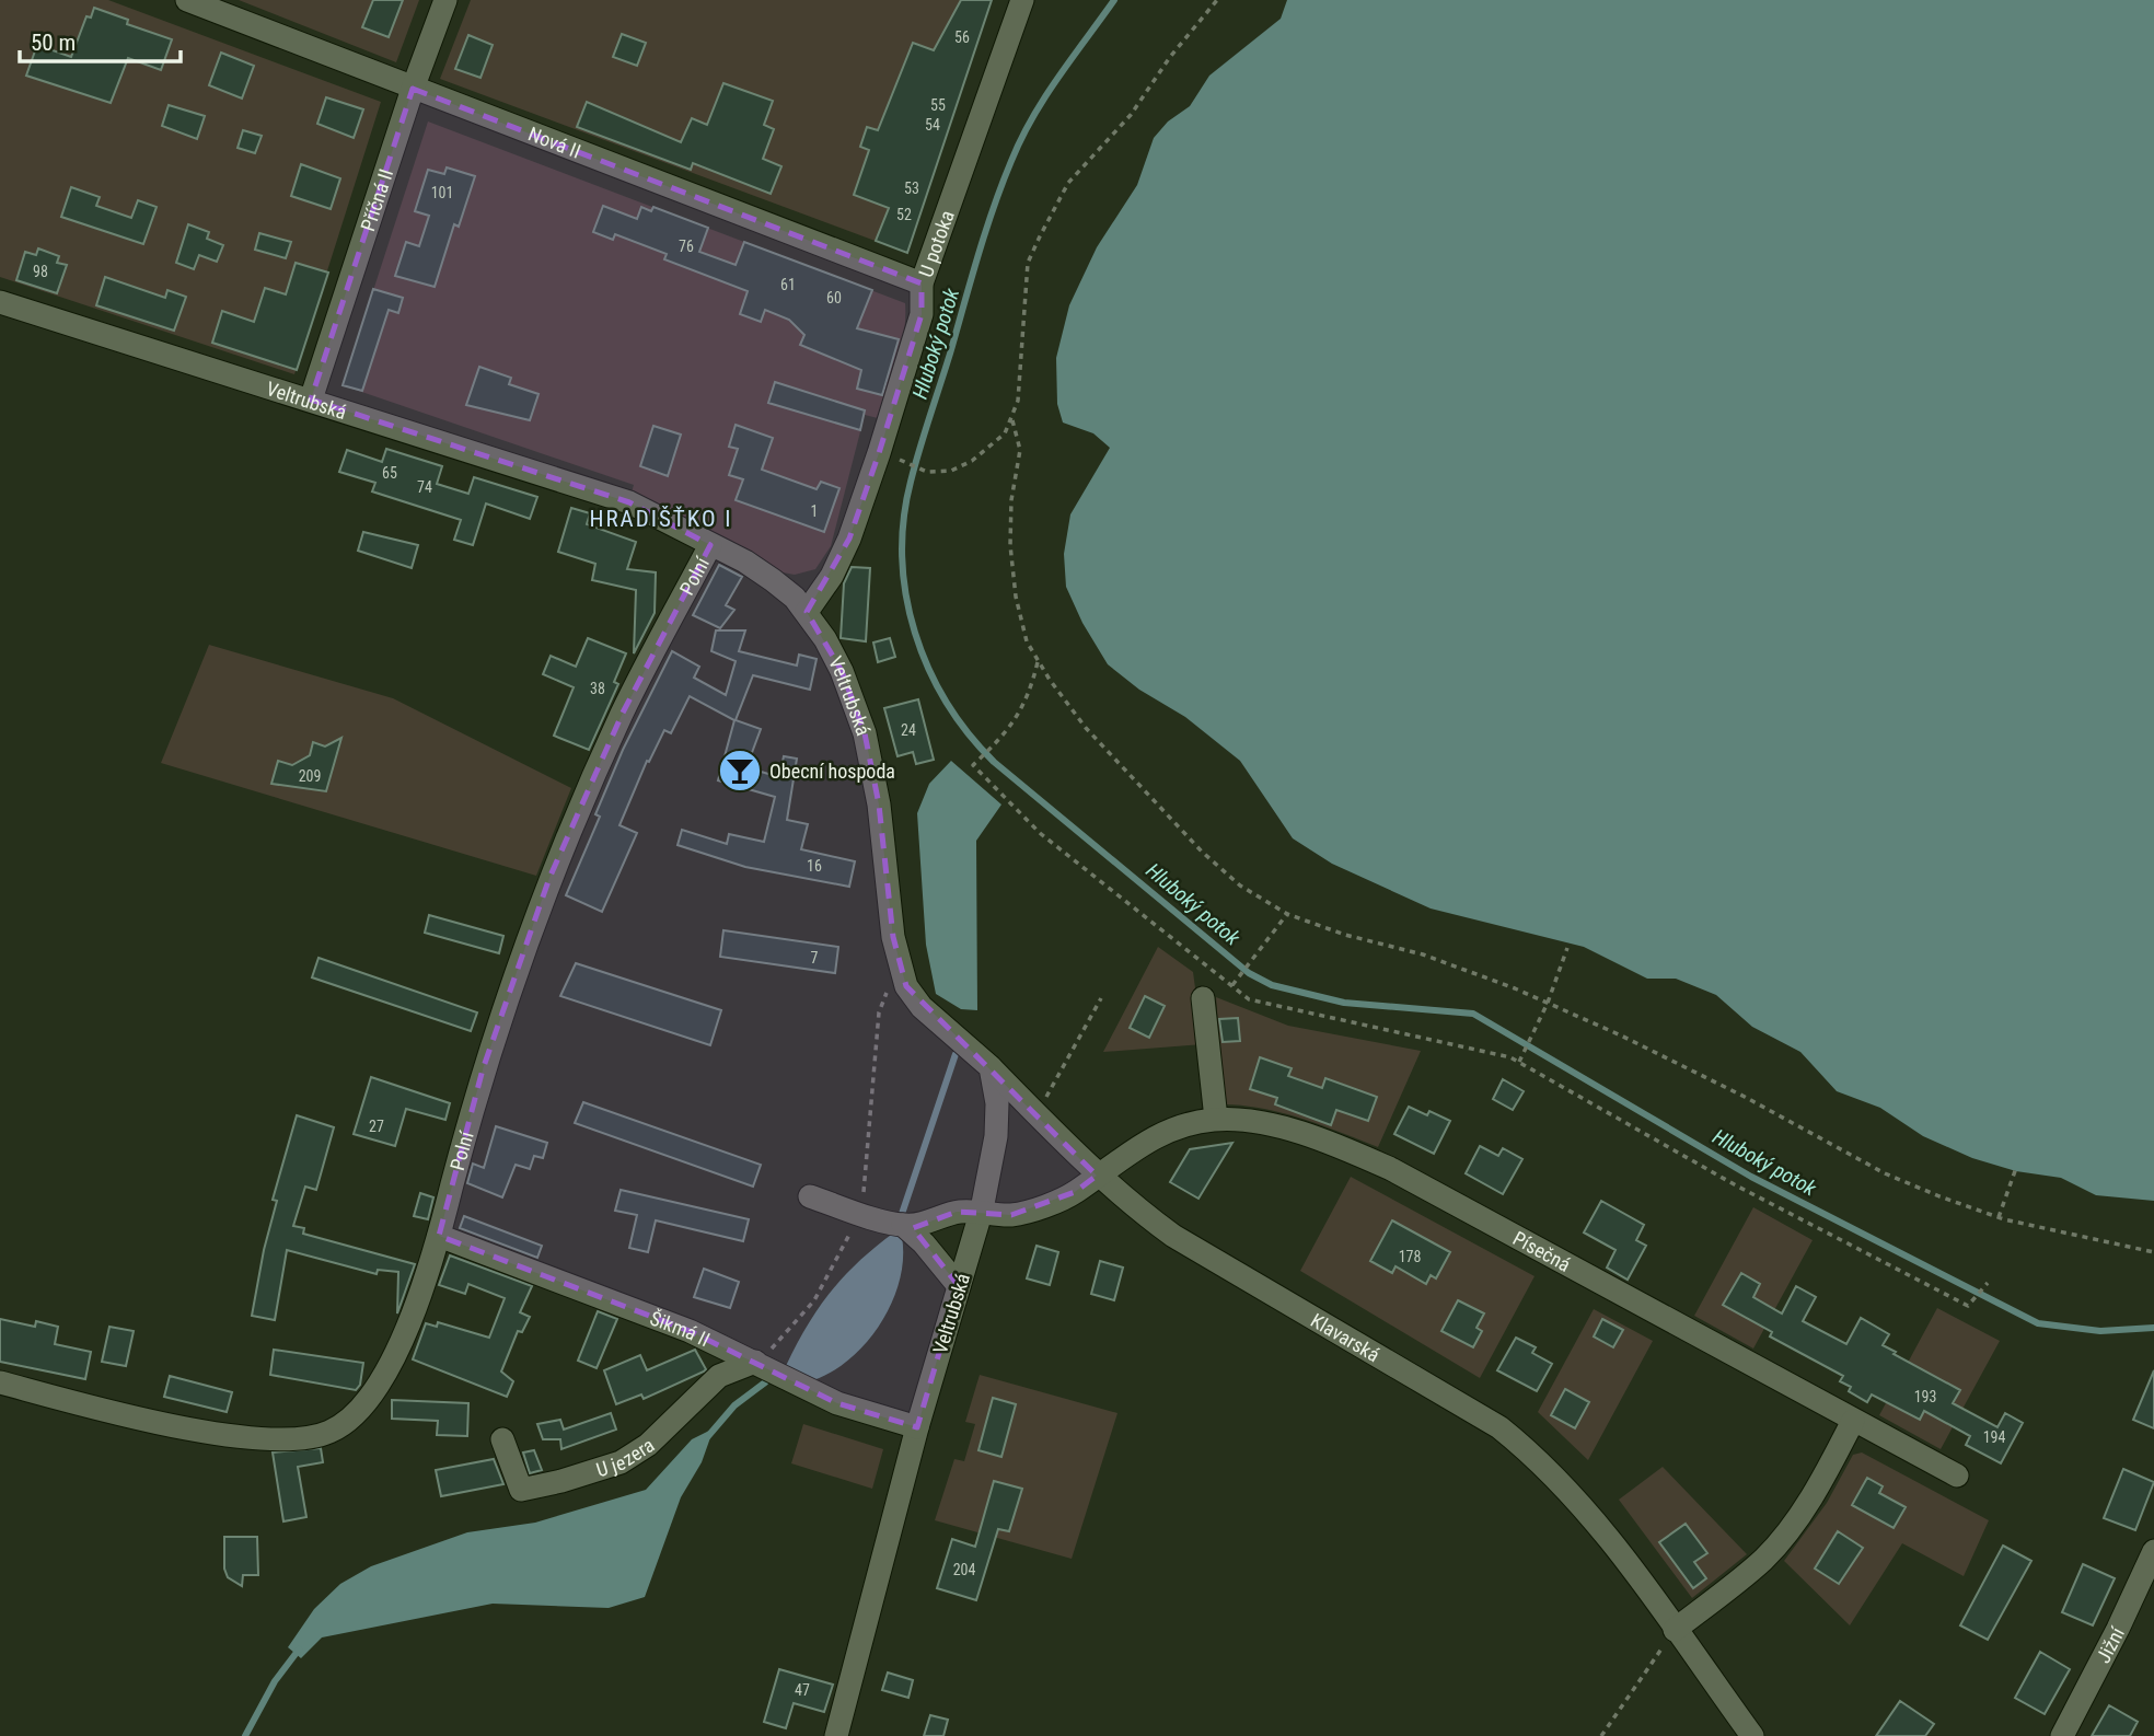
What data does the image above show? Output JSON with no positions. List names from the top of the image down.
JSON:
{
  "streets": {
    "street": [
      "Nová II",
      "Příčná II",
      "U potoka",
      "Veltrubská",
      "Polní",
      "Písečná",
      "Šikmá II",
      "Klavarská",
      "U jezera",
      "Jižní"
    ]
  },
  "crossings": [
    ["Nová II", "Příčná II"],
    ["Nová II", "U potoka"],
    ["Příčná II", "Veltrubská"],
    ["U potoka", "Veltrubská"],
    ["Veltrubská", "Polní"],
    ["Veltrubská", "Písečná"],
    ["Veltrubská", "Šikmá II"],
    ["Veltrubská", "Klavarská"],
    ["Polní", "Šikmá II"],
    ["Písečná", "Klavarská"],
    ["Šikmá II", "U jezera"]
  ],
  "districts": ["HRADIŠŤKO I"],
  "water": ["Hluboký potok"],
  "places": {
    "bar": ["Obecní hospoda"]
  },
  "house_numbers": [
    "56",
    "55",
    "54",
    "53",
    "101",
    "52",
    "76",
    "98",
    "61",
    "60",
    "65",
    "74",
    "1",
    "38",
    "24",
    "209",
    "16",
    "7",
    "27",
    "178",
    "193",
    "194",
    "204",
    "47"
  ],
  "scale_bar": "50 m"
}
